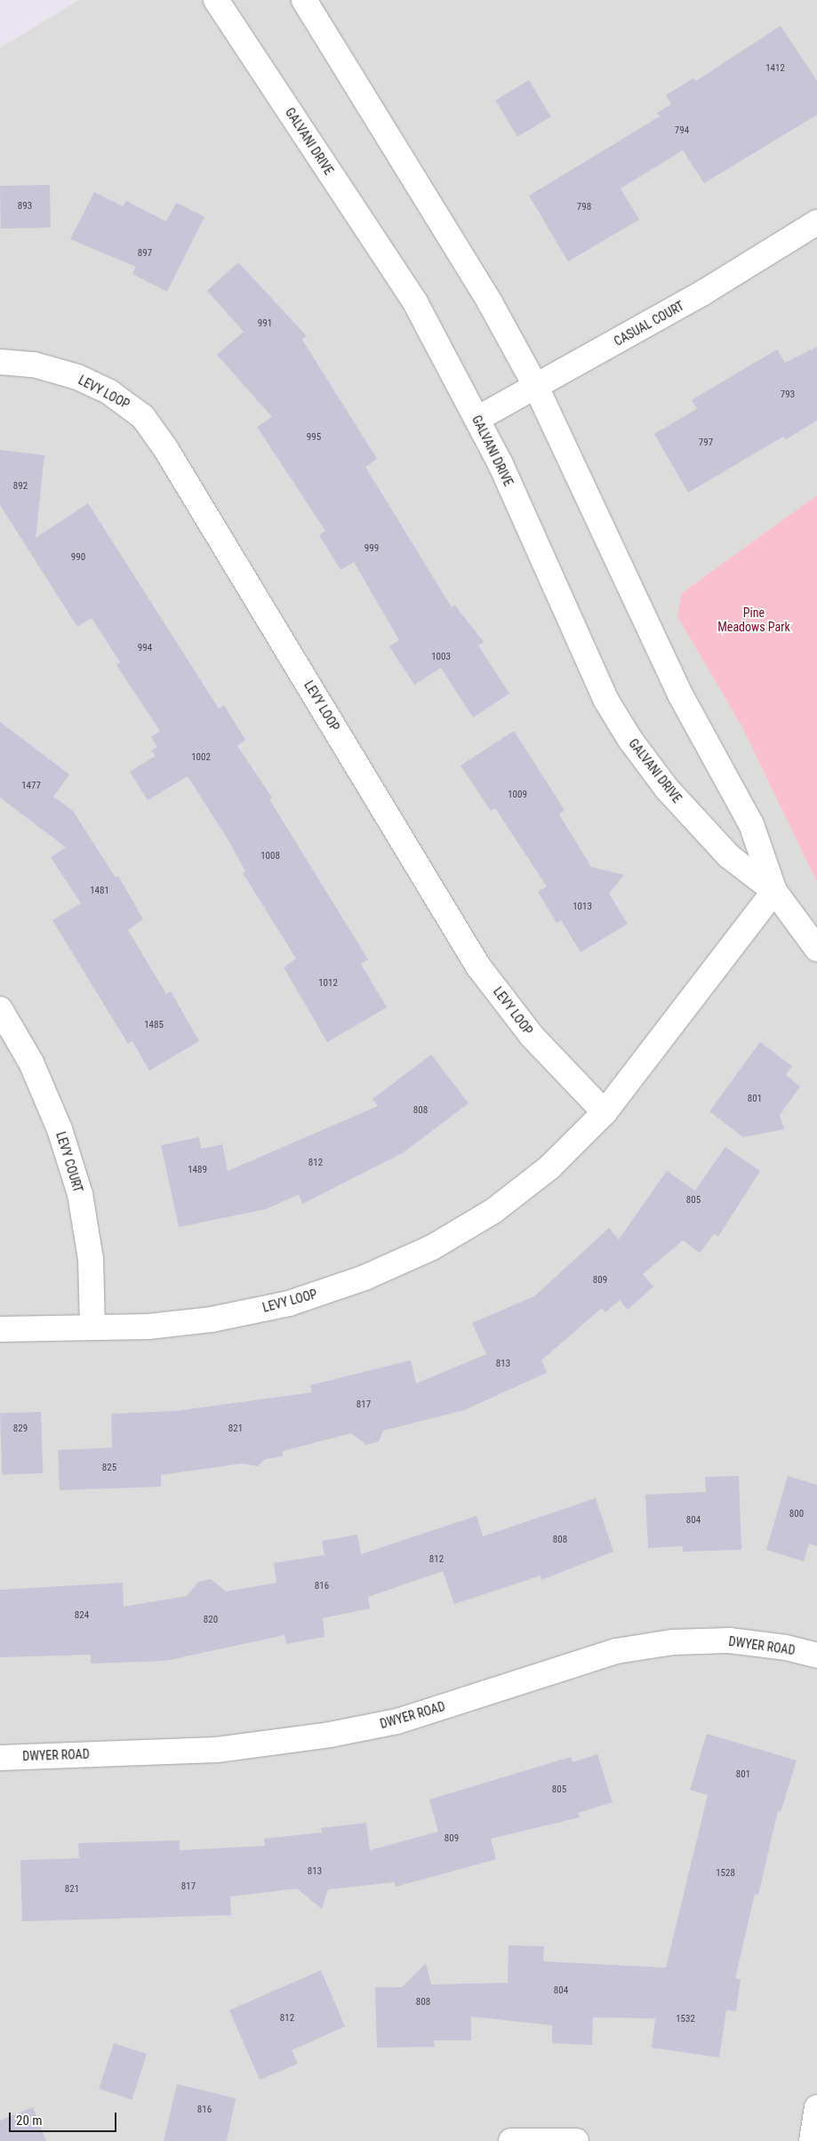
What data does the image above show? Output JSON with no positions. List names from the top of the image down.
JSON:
{
  "streets": {
    "street": [
      "GALVANI DRIVE",
      "CASUAL COURT",
      "LEVY LOOP",
      "LEVY COURT",
      "DWYER ROAD"
    ]
  },
  "crossings": [
    ["GALVANI DRIVE", "CASUAL COURT"],
    ["GALVANI DRIVE", "LEVY LOOP"],
    ["LEVY LOOP", "LEVY COURT"]
  ],
  "parks": ["Pine Meadows Park"],
  "house_numbers": [
    "1412",
    "794",
    "893",
    "798",
    "897",
    "991",
    "793",
    "995",
    "797",
    "892",
    "999",
    "990",
    "994",
    "1003",
    "1002",
    "1477",
    "1009",
    "1008",
    "1481",
    "1013",
    "1012",
    "1485",
    "801",
    "808",
    "812",
    "1489",
    "805",
    "809",
    "813",
    "817",
    "829",
    "821",
    "825",
    "800",
    "804",
    "808",
    "812",
    "816",
    "824",
    "820",
    "801",
    "805",
    "809",
    "813",
    "1528",
    "817",
    "821",
    "804",
    "808",
    "812",
    "1532",
    "816"
  ],
  "scale_bar": "20 m"
}
